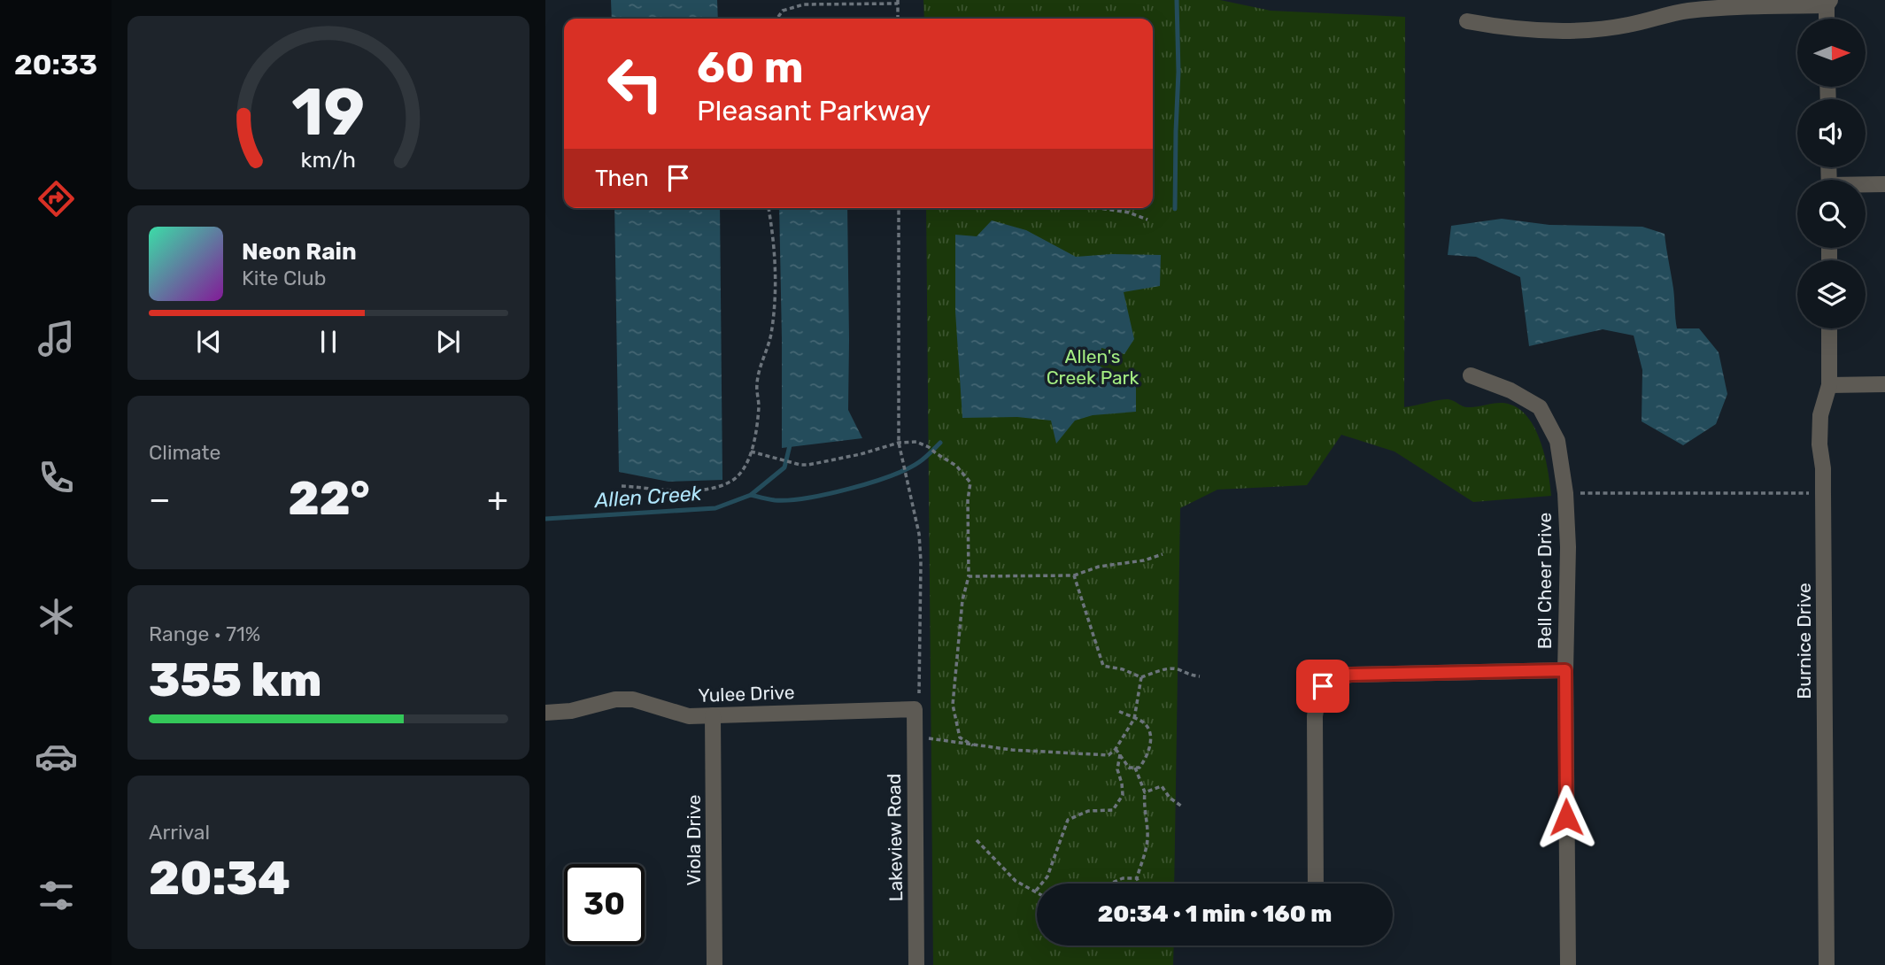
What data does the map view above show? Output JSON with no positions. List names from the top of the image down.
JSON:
{
  "streets": {
    "street": [
      "Bell Cheer Drive",
      "Burnice Drive",
      "Yulee Drive",
      "Lakeview Road",
      "Viola Drive"
    ]
  },
  "crossings": [
    ["Yulee Drive", "Lakeview Road"],
    ["Yulee Drive", "Viola Drive"]
  ],
  "water": ["Allen Creek"],
  "parks": ["Allen's Creek Park"],
  "north": "right",
  "page": {
    "tabs": "20:33",
    "turn": ["60 m", "Pleasant Parkway"],
    "then": "Then",
    "song": ["Neon Rain", "Kite Club"],
    "tile": [
      "Climate",
      ["Range · 71%", "355 km"],
      ["Arrival", "20:34"]
    ],
    "heat": ["−", "22°", "+"],
    "limit": "30",
    "trip": "20:34 · 1 min · 160 m",
    "gauge": ["19", "km/h"]
  }
}
